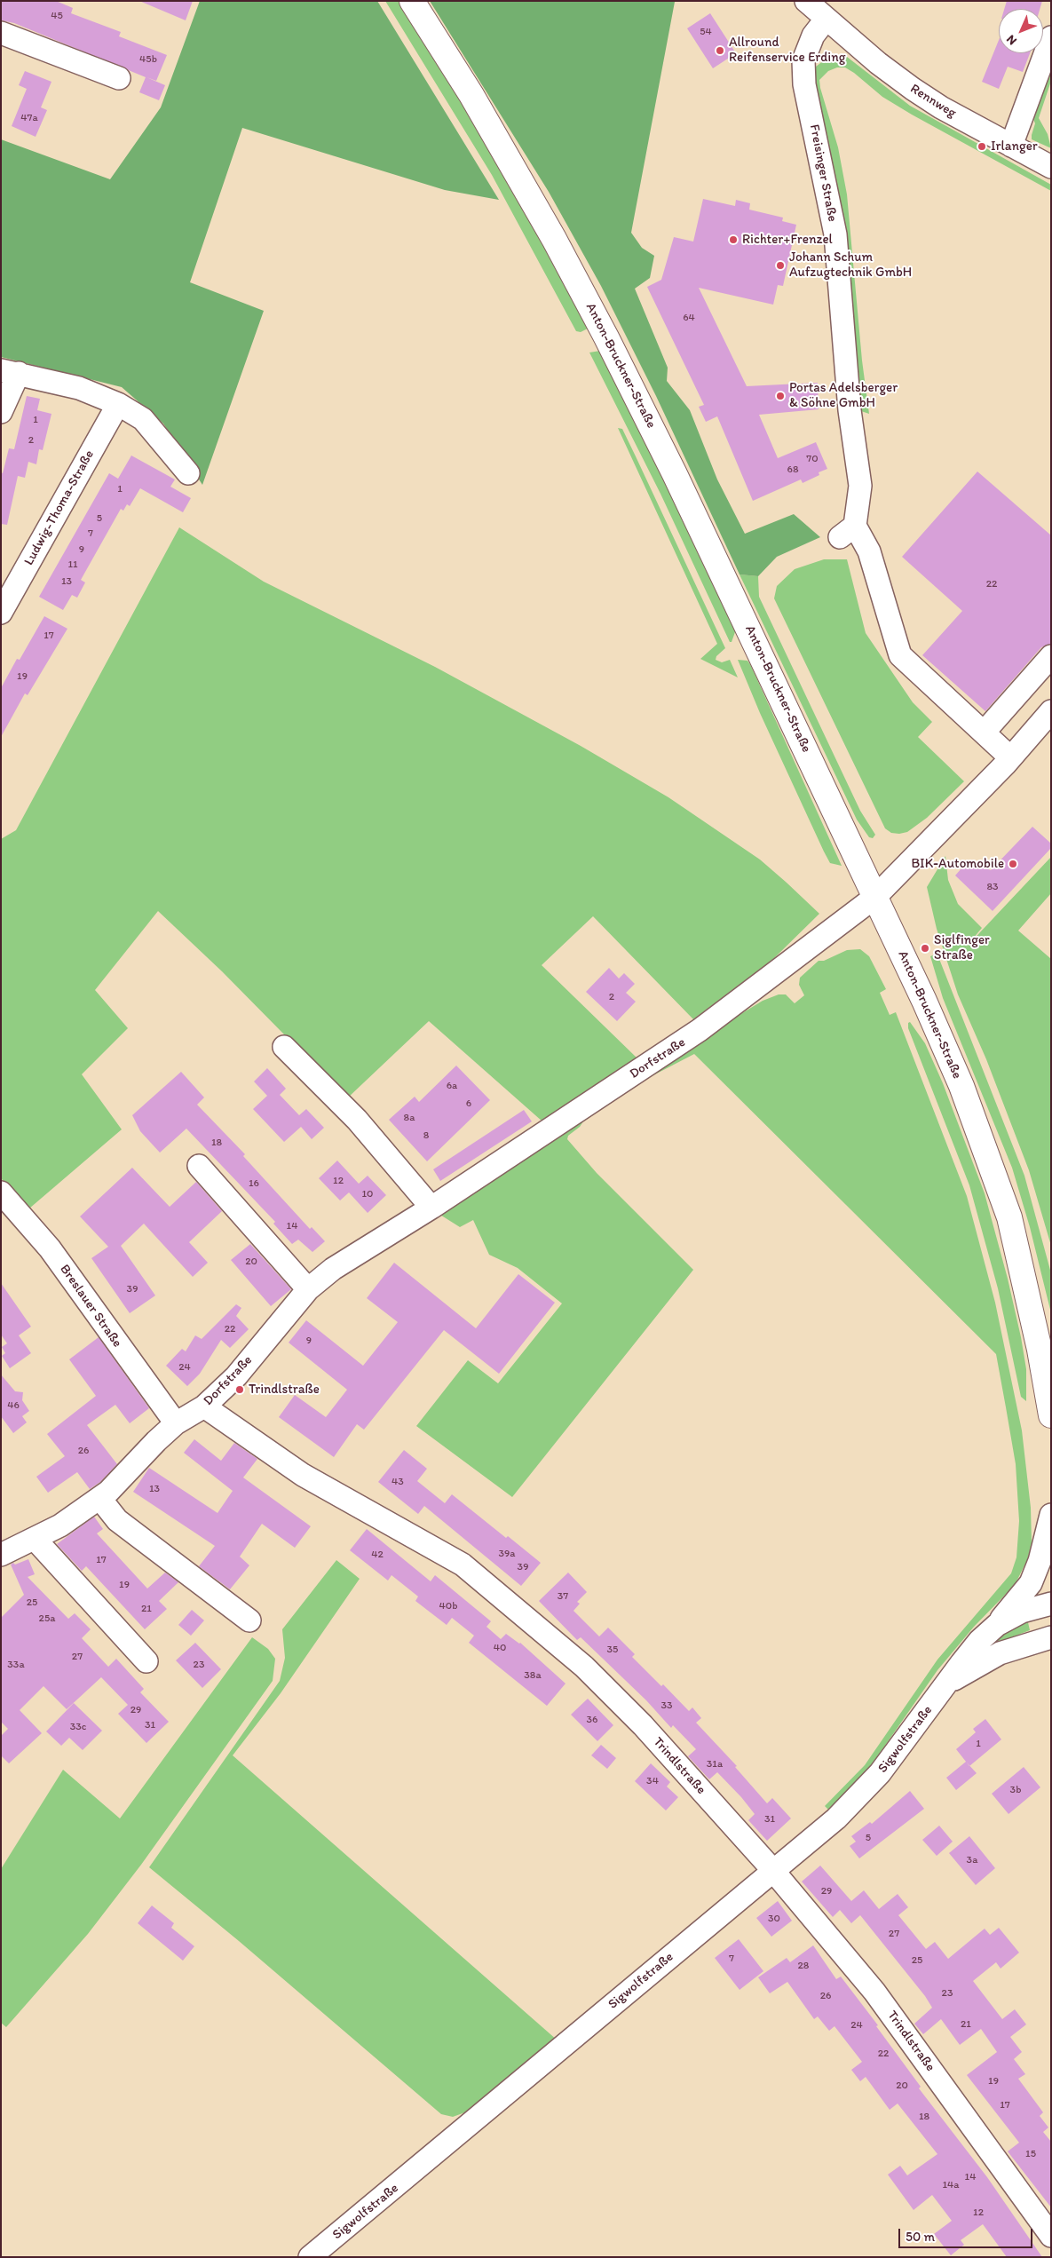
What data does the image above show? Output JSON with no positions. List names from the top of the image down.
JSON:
{
  "streets": {
    "main road": ["Anton-Bruckner-Straße"],
    "street": [
      "Rennweg",
      "Freisinger Straße",
      "Ludwig-Thoma-Straße",
      "Dorfstraße",
      "Breslauer Straße",
      "Sigwolfstraße",
      "Trindlstraße"
    ]
  },
  "crossings": [
    ["Rennweg", "Freisinger Straße"],
    ["Anton-Bruckner-Straße", "Dorfstraße"],
    ["Dorfstraße", "Breslauer Straße"],
    ["Dorfstraße", "Trindlstraße"],
    ["Sigwolfstraße", "Trindlstraße"]
  ],
  "places": [
    "Allround Reifenservice Erding",
    "Irlanger",
    "Richter+Frenzel",
    "Johann Schum Aufzugtechnik GmbH",
    "Portas Adelsberger & Söhne GmbH",
    "BIK-Automobile",
    "Siglfinger Straße",
    "Trindlstraße"
  ],
  "house_numbers": [
    "45",
    "54",
    "45b",
    "47a",
    "64",
    "1",
    "2",
    "70",
    "68",
    "1",
    "5",
    "7",
    "9",
    "11",
    "13",
    "22",
    "17",
    "19",
    "83",
    "2",
    "6a",
    "6",
    "8a",
    "8",
    "18",
    "12",
    "16",
    "10",
    "14",
    "20",
    "39",
    "22",
    "9",
    "24",
    "46",
    "26",
    "43",
    "13",
    "39a",
    "42",
    "17",
    "39",
    "19",
    "37",
    "25",
    "40b",
    "21",
    "25a",
    "40",
    "35",
    "27",
    "33a",
    "23",
    "38a",
    "33",
    "29",
    "36",
    "31",
    "33c",
    "1",
    "31a",
    "34",
    "3b",
    "31",
    "5",
    "3a",
    "29",
    "30",
    "27",
    "7",
    "25",
    "28",
    "23",
    "26",
    "21",
    "24",
    "22",
    "19",
    "20",
    "17",
    "18",
    "15",
    "14",
    "14a",
    "12"
  ],
  "scale_bar": "50 m",
  "north": "bottom left"
}
